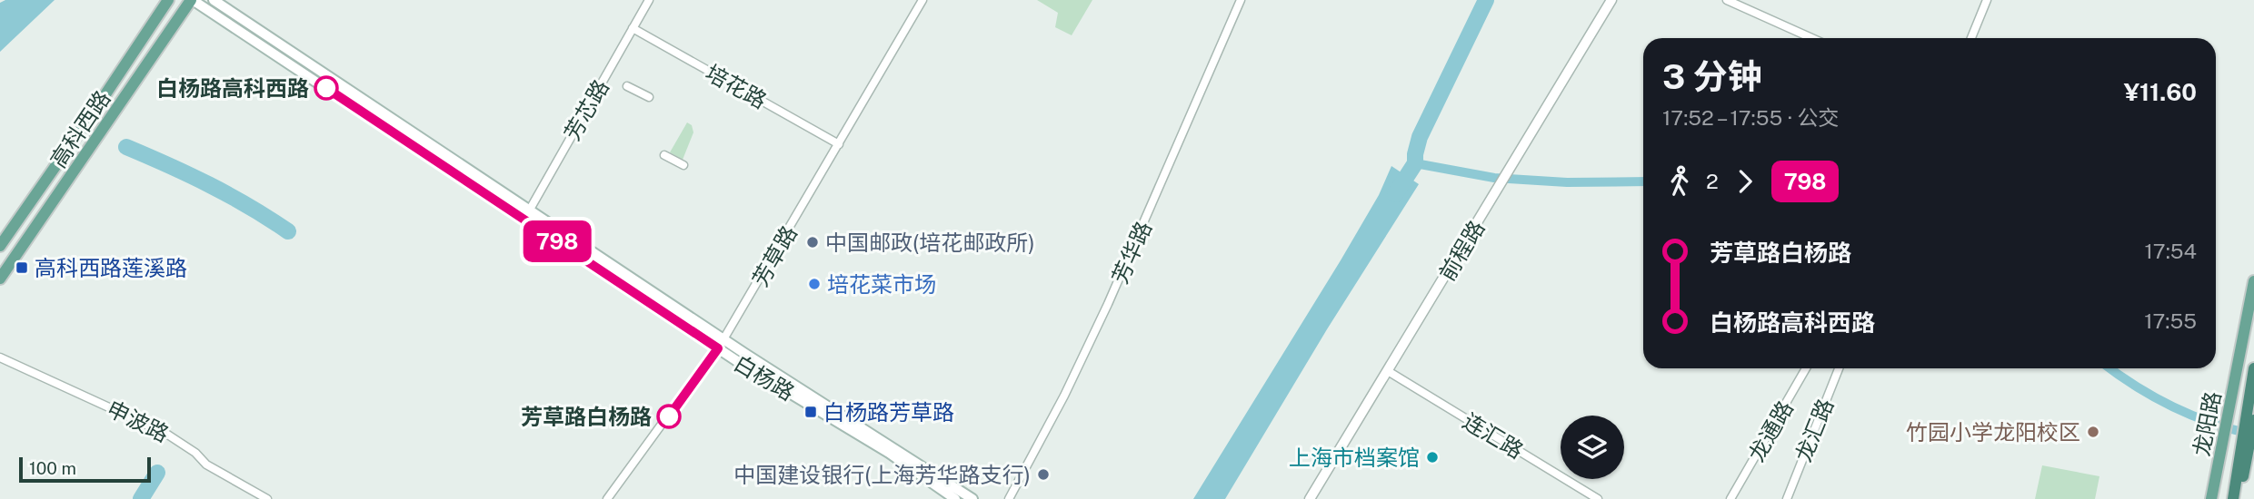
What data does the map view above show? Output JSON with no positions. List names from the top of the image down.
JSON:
{
  "streets": {
    "main road": ["高科西路", "白杨路", "龙阳路"],
    "street": [
      "培花路",
      "芳芯路",
      "前程路",
      "芳华路",
      "芳草路",
      "申波路",
      "龙汇路",
      "龙通路",
      "连汇路"
    ]
  },
  "crossings": [
    ["培花路", "芳芯路"],
    ["培花路", "芳草路"],
    ["芳芯路", "白杨路"],
    ["高科西路", "白杨路"],
    ["前程路", "连汇路"],
    ["芳草路", "白杨路"]
  ],
  "places": {
    "other": [
      "白杨路高科西路",
      "中国邮政(培花邮政所)",
      "培花菜市场",
      "芳草路白杨路",
      "竹园小学龙阳校区",
      "上海市档案馆",
      "中国建设银行(上海芳华路支行)"
    ],
    "transit": ["高科西路莲溪路", "白杨路芳草路"]
  },
  "lines": ["bus line 798"],
  "scale_bar": "100 m",
  "page": {
    "on_map": "798",
    "heading": ["3 分钟", "17:52 – 17:55 · 公交", "¥11.60"],
    "legs": ["2", "798"],
    "list": [
      {
        "name": "芳草路白杨路",
        "value": "17:54"
      },
      {
        "name": "白杨路高科西路",
        "value": "17:55"
      }
    ],
    "scale": "100 m"
  }
}
